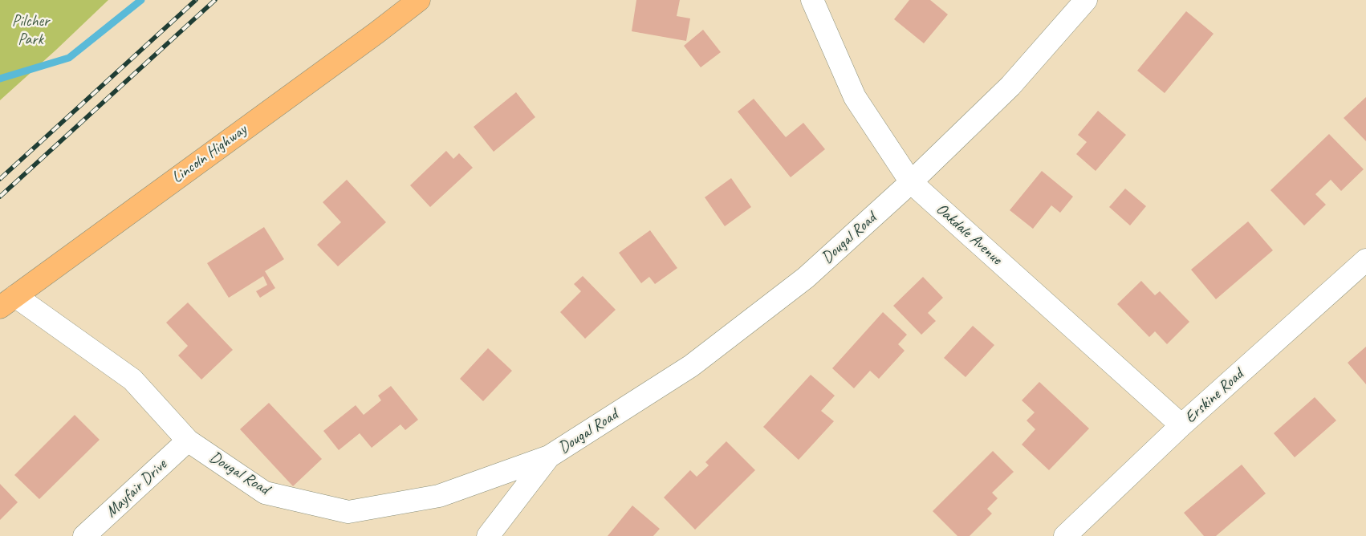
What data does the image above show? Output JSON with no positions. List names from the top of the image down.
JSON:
{
  "streets": {
    "main road": ["Lincoln Highway"],
    "street": [
      "Oakdale Avenue",
      "Dougal Road",
      "Erskine Road",
      "Mayfair Drive"
    ]
  },
  "crossings": [
    ["Lincoln Highway", "Dougal Road"],
    ["Oakdale Avenue", "Dougal Road"],
    ["Oakdale Avenue", "Erskine Road"],
    ["Dougal Road", "Mayfair Drive"]
  ],
  "parks": ["Pilcher Park"]
}
